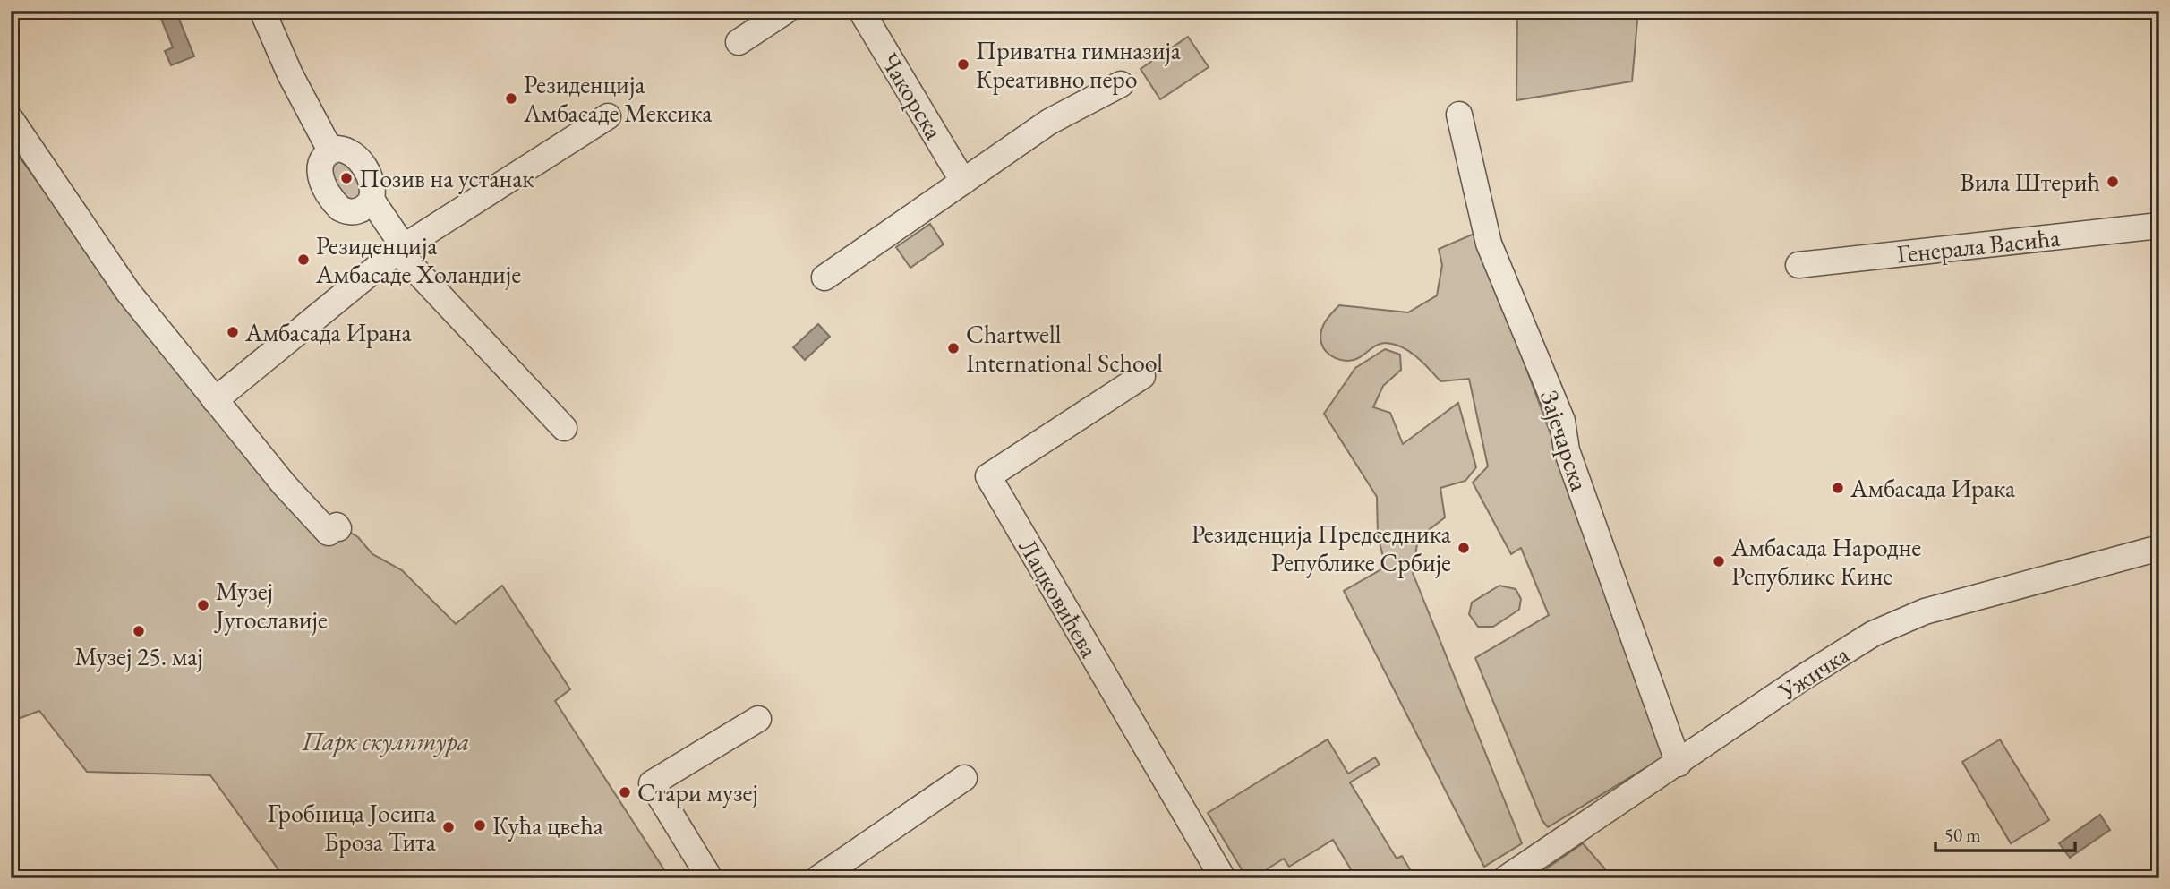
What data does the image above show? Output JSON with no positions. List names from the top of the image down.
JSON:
{
  "streets": {
    "street": [
      "Чакорска",
      "Генерала Васића",
      "Зајечарска",
      "Лацковићева",
      "Ужичка"
    ]
  },
  "crossings": [
    ["Зајечарска", "Ужичка"]
  ],
  "parks": ["Парк скулптура"],
  "places": [
    "Приватна гимназија Креативно перо",
    "Резиденција Амбасаде Мексика",
    "Позив на устанак",
    "Вила Штерић",
    "Резиденција Амбасаде Холандије",
    "Амбасада Ирана",
    "Chartwell International School",
    "Амбасада Ирака",
    "Резиденција Председника Републике Србије",
    "Амбасада Народне Републике Кине",
    "Музеј Југославије",
    "Музеј 25. мај",
    "Стари музеј",
    "Кућа цвећа",
    "Гробница Јосипа Броза Тита"
  ],
  "scale_bar": "50 m"
}
